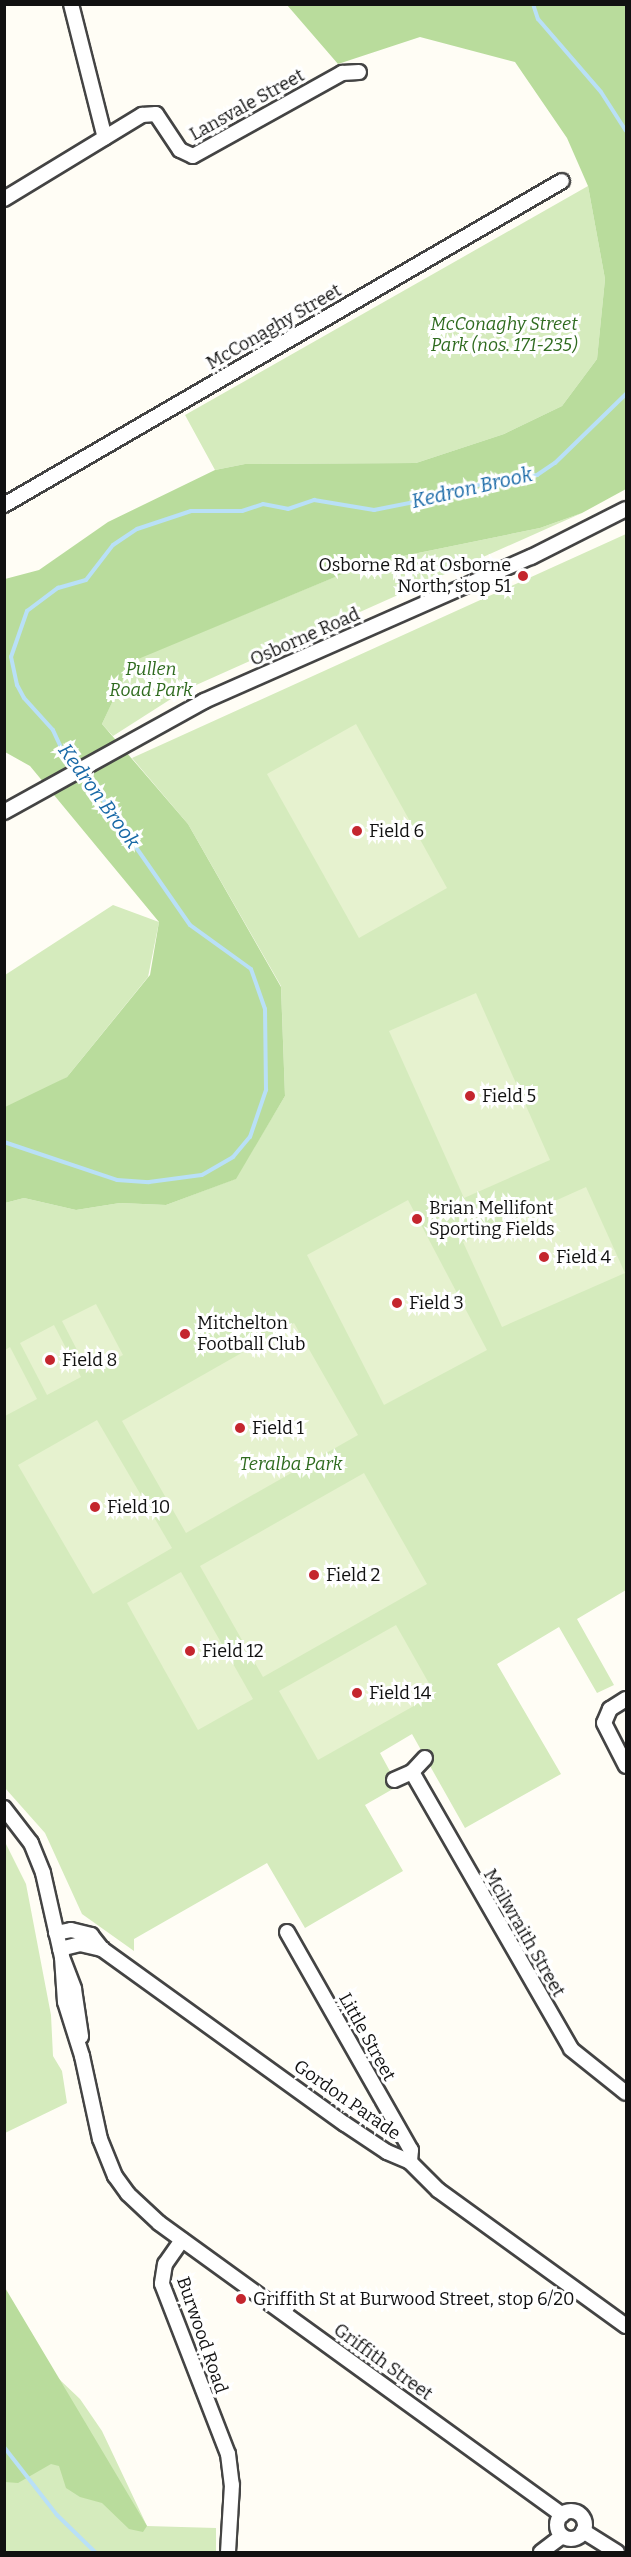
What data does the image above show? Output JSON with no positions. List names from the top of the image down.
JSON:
{
  "streets": {
    "street": [
      "Lansvale Street",
      "McConaghy Street",
      "Osborne Road",
      "Mcilwraith Street",
      "Little Street",
      "Gordon Parade",
      "Burwood Road",
      "Griffith Street"
    ]
  },
  "crossings": [
    ["Little Street", "Gordon Parade"],
    ["Burwood Road", "Griffith Street"]
  ],
  "water": ["Kedron Brook"],
  "parks": ["McConaghy Street Park (nos. 171-235)", "Pullen Road Park", "Teralba Park"],
  "places": [
    "Osborne Rd at Osborne North, stop 51",
    "Field 6",
    "Field 5",
    "Brian Mellifont Sporting Fields",
    "Field 4",
    "Field 3",
    "Mitchelton Football Club",
    "Field 8",
    "Field 1",
    "Field 10",
    "Field 2",
    "Field 12",
    "Field 14",
    "Griffith St at Burwood Street, stop 6/20"
  ]
}
